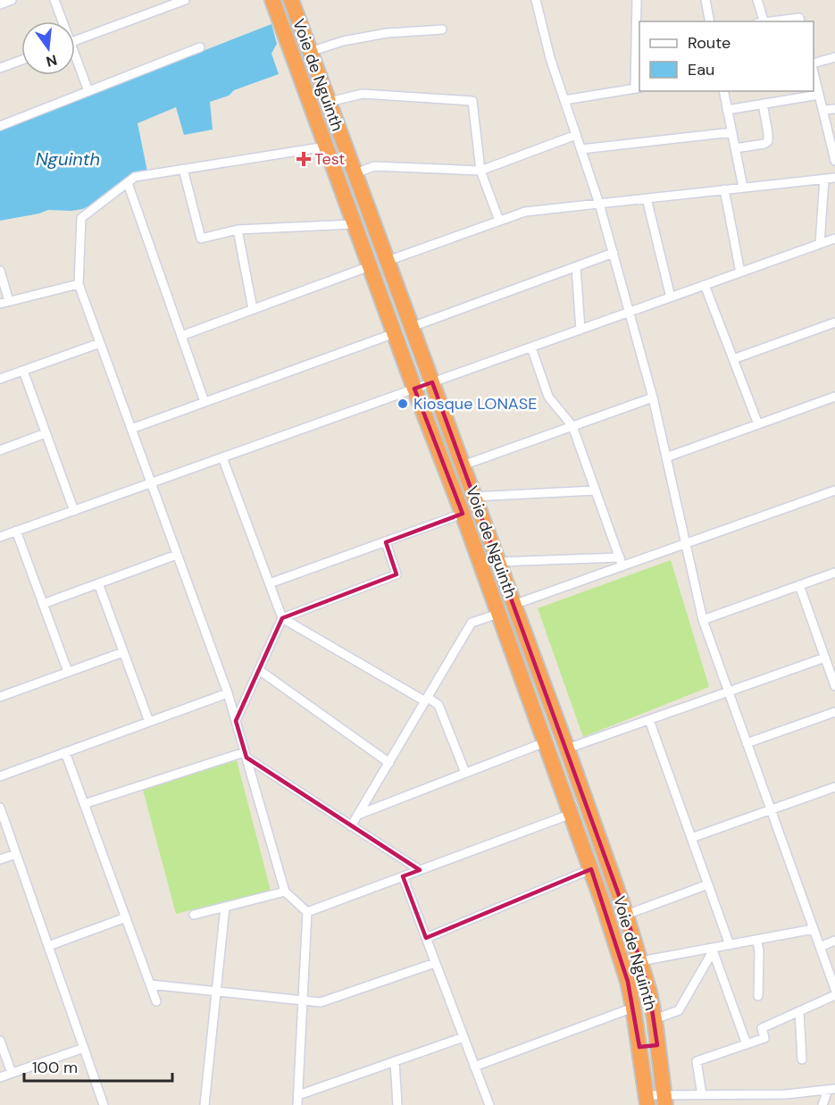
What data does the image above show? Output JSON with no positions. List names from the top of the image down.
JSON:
{
  "streets": {
    "highway": ["Voie de Nguinth"]
  },
  "water": ["Nguinth"],
  "places": {
    "health": ["Test"],
    "other": ["Kiosque LONASE"]
  },
  "legend": ["Route", "Eau"],
  "scale_bar": "100 m",
  "north": "bottom"
}
